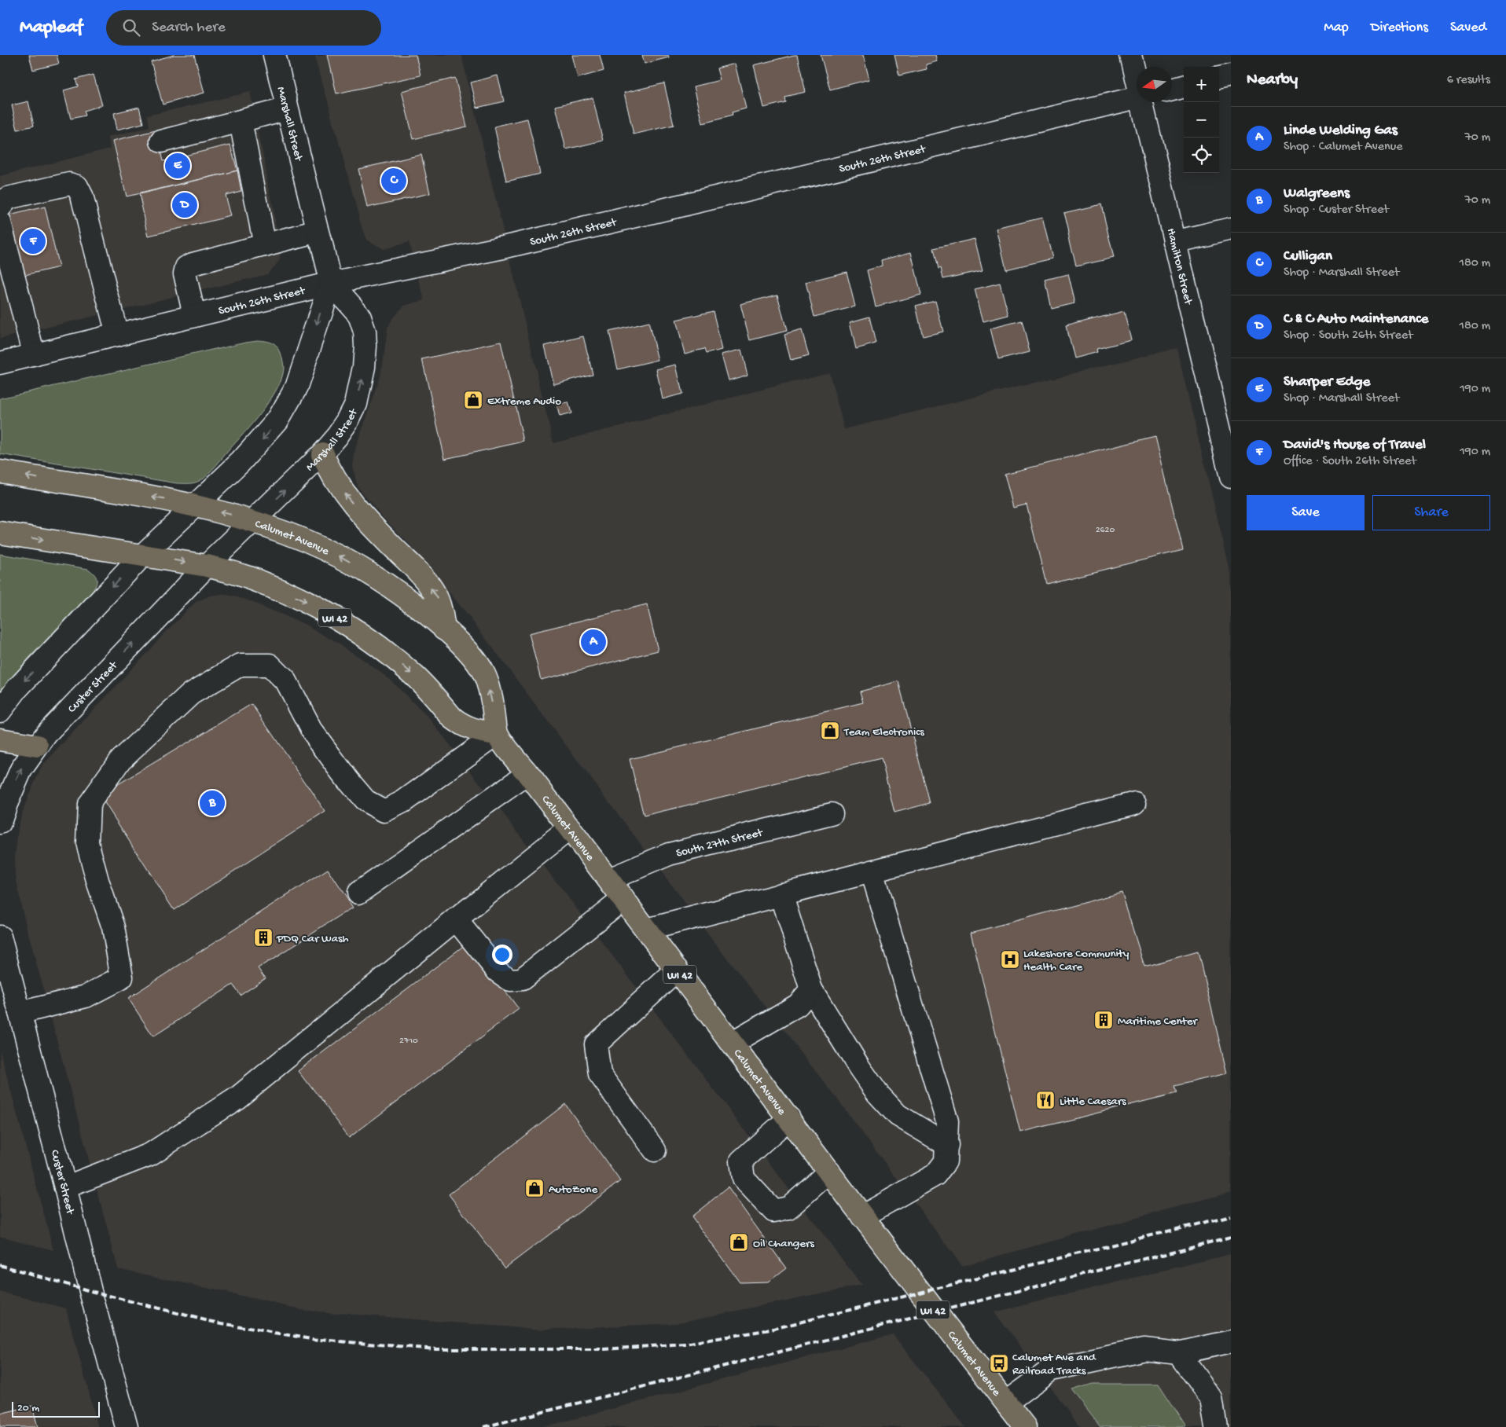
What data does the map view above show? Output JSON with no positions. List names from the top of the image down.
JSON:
{
  "streets": {
    "main road": ["Calumet Avenue", "WI 42"],
    "street": [
      "Marshall Street",
      "South 26th Street",
      "Hamilton Street",
      "Custer Street",
      "South 27th Street"
    ]
  },
  "crossings": [
    ["Marshall Street", "South 26th Street"],
    ["Marshall Street", "Calumet Avenue"],
    ["Marshall Street", "WI 42"],
    ["Marshall Street", "Custer Street"],
    ["Calumet Avenue", "WI 42"],
    ["Calumet Avenue", "South 27th Street"],
    ["WI 42", "Custer Street"]
  ],
  "places": {
    "shop": [
      "Extreme Audio",
      "Team Electronics",
      "AutoZone",
      "Oil Changers"
    ],
    "building": ["PDQ Car Wash", "Maritime Center"],
    "hospital": ["Lakeshore Community Health Care"],
    "restaurant": ["Little Caesars"],
    "bus stop": ["Calumet Ave and Railroad Tracks"]
  },
  "house_numbers": ["2620", "2710"],
  "scale_bar": "20 m",
  "north": "left",
  "page": {
    "header": "Mapleaf",
    "search": "Search here",
    "nav": ["Map", "Directions", "Saved"],
    "heading": ["Nearby", "6 results"],
    "map_buttons": ["+", "−"],
    "list": [
      {
        "mark": "A",
        "name": "Linde Welding Gas",
        "note": "Shop · Calumet Avenue",
        "value": "70 m"
      },
      {
        "mark": "B",
        "name": "Walgreens",
        "note": "Shop · Custer Street",
        "value": "70 m"
      },
      {
        "mark": "C",
        "name": "Culligan",
        "note": "Shop · Marshall Street",
        "value": "180 m"
      },
      {
        "mark": "D",
        "name": "C & C Auto Maintenance",
        "note": "Shop · South 26th Street",
        "value": "180 m"
      },
      {
        "mark": "E",
        "name": "Sharper Edge",
        "note": "Shop · Marshall Street",
        "value": "190 m"
      },
      {
        "mark": "F",
        "name": "David's House of Travel",
        "note": "Office · South 26th Street",
        "value": "190 m"
      }
    ],
    "pins": [
      "E",
      "C",
      "D",
      "F",
      "A",
      "B"
    ],
    "buttons": ["Save", "Share"],
    "scale": "20 m"
  }
}
